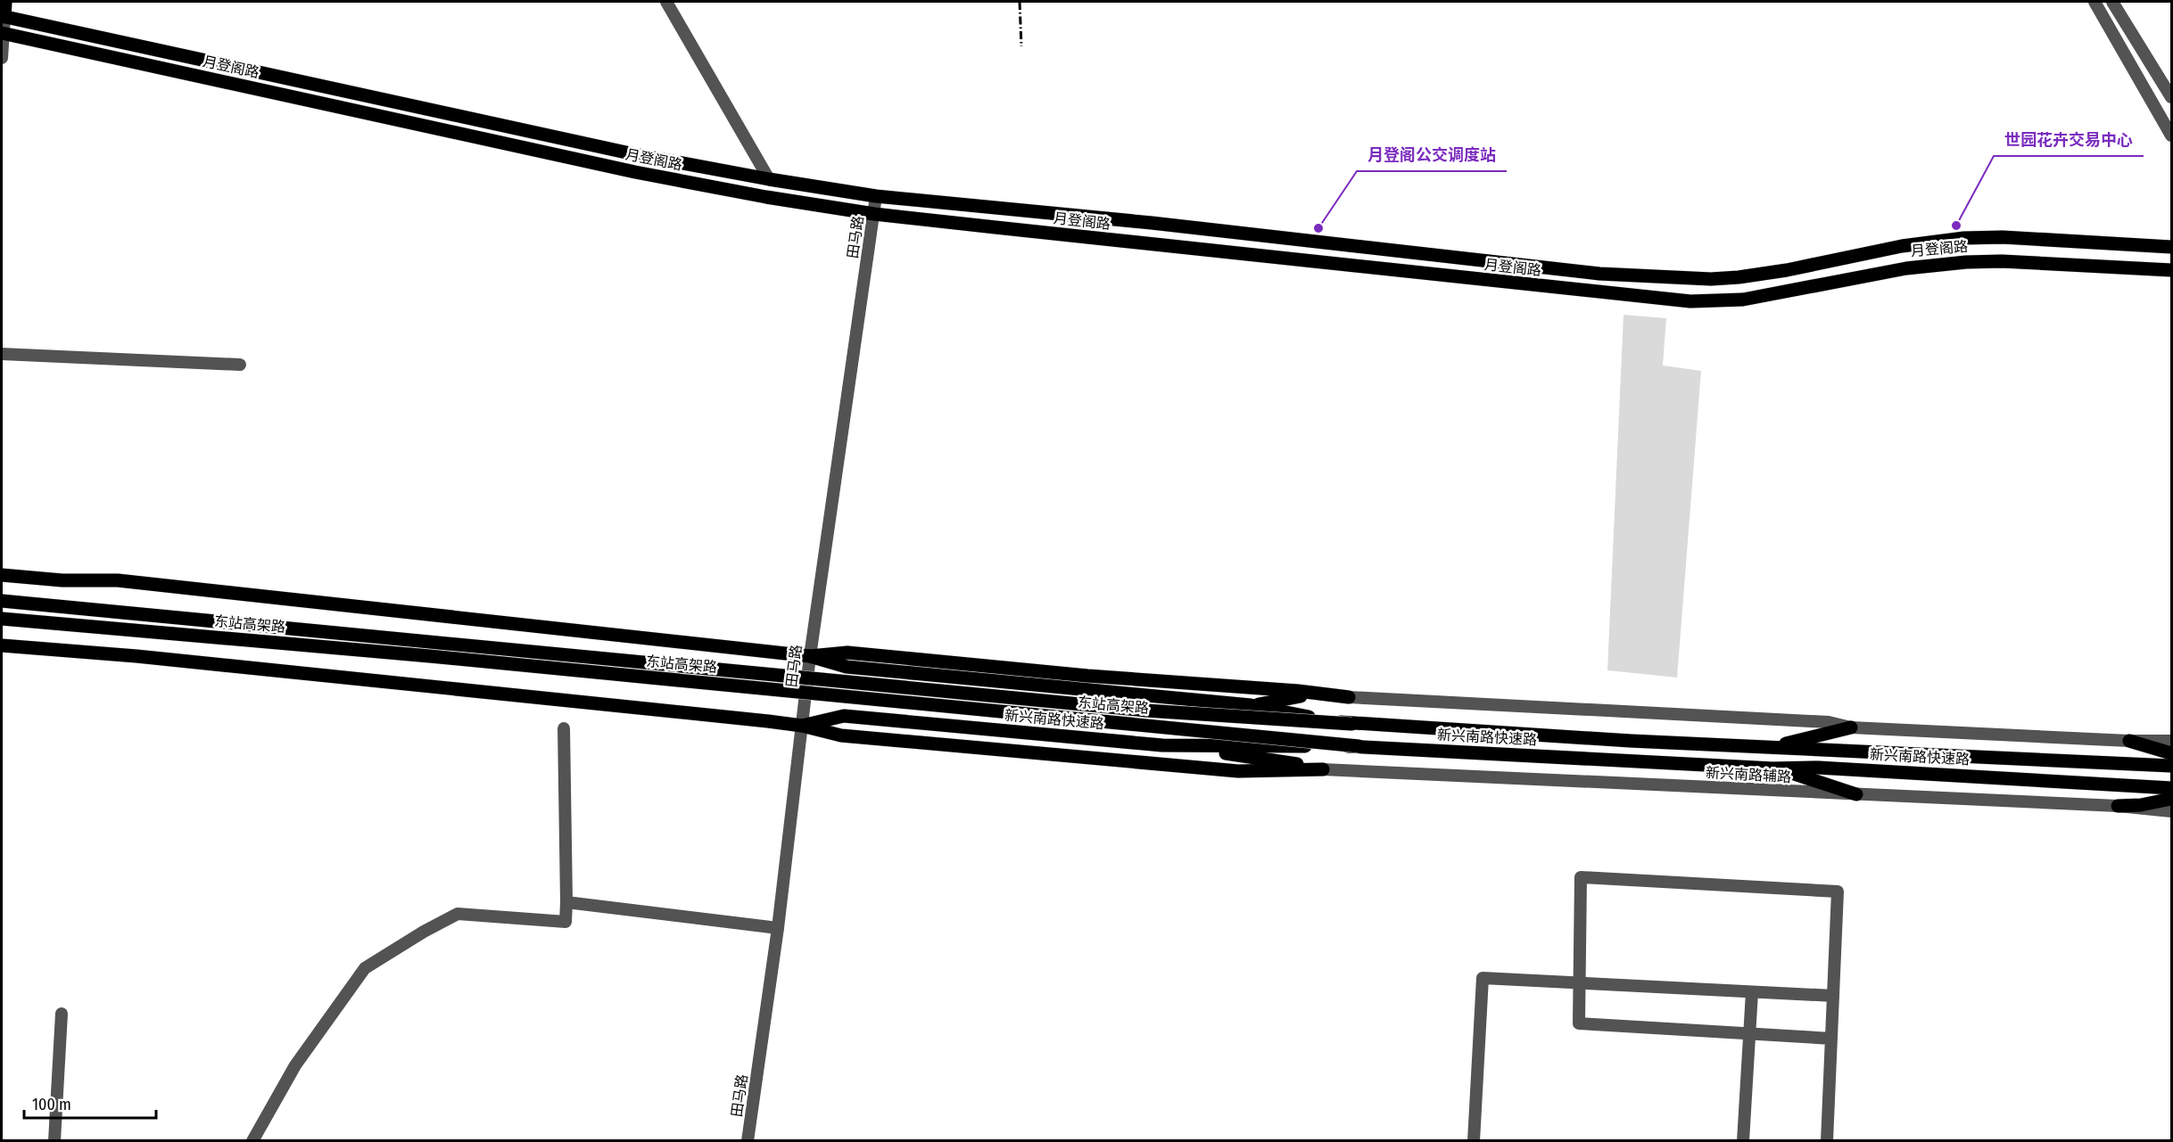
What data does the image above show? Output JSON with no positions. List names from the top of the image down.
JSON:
{
  "streets": {
    "main road": ["月登阁路", "东站高架路", "新兴南路快速路"],
    "street": ["田马路", "新兴南路辅路"]
  },
  "crossings": [
    ["月登阁路", "田马路"],
    ["田马路", "新兴南路快速路"],
    ["东站高架路", "新兴南路快速路"]
  ],
  "places": ["世园花卉交易中心", "月登阁公交调度站"],
  "scale_bar": "100 m"
}
